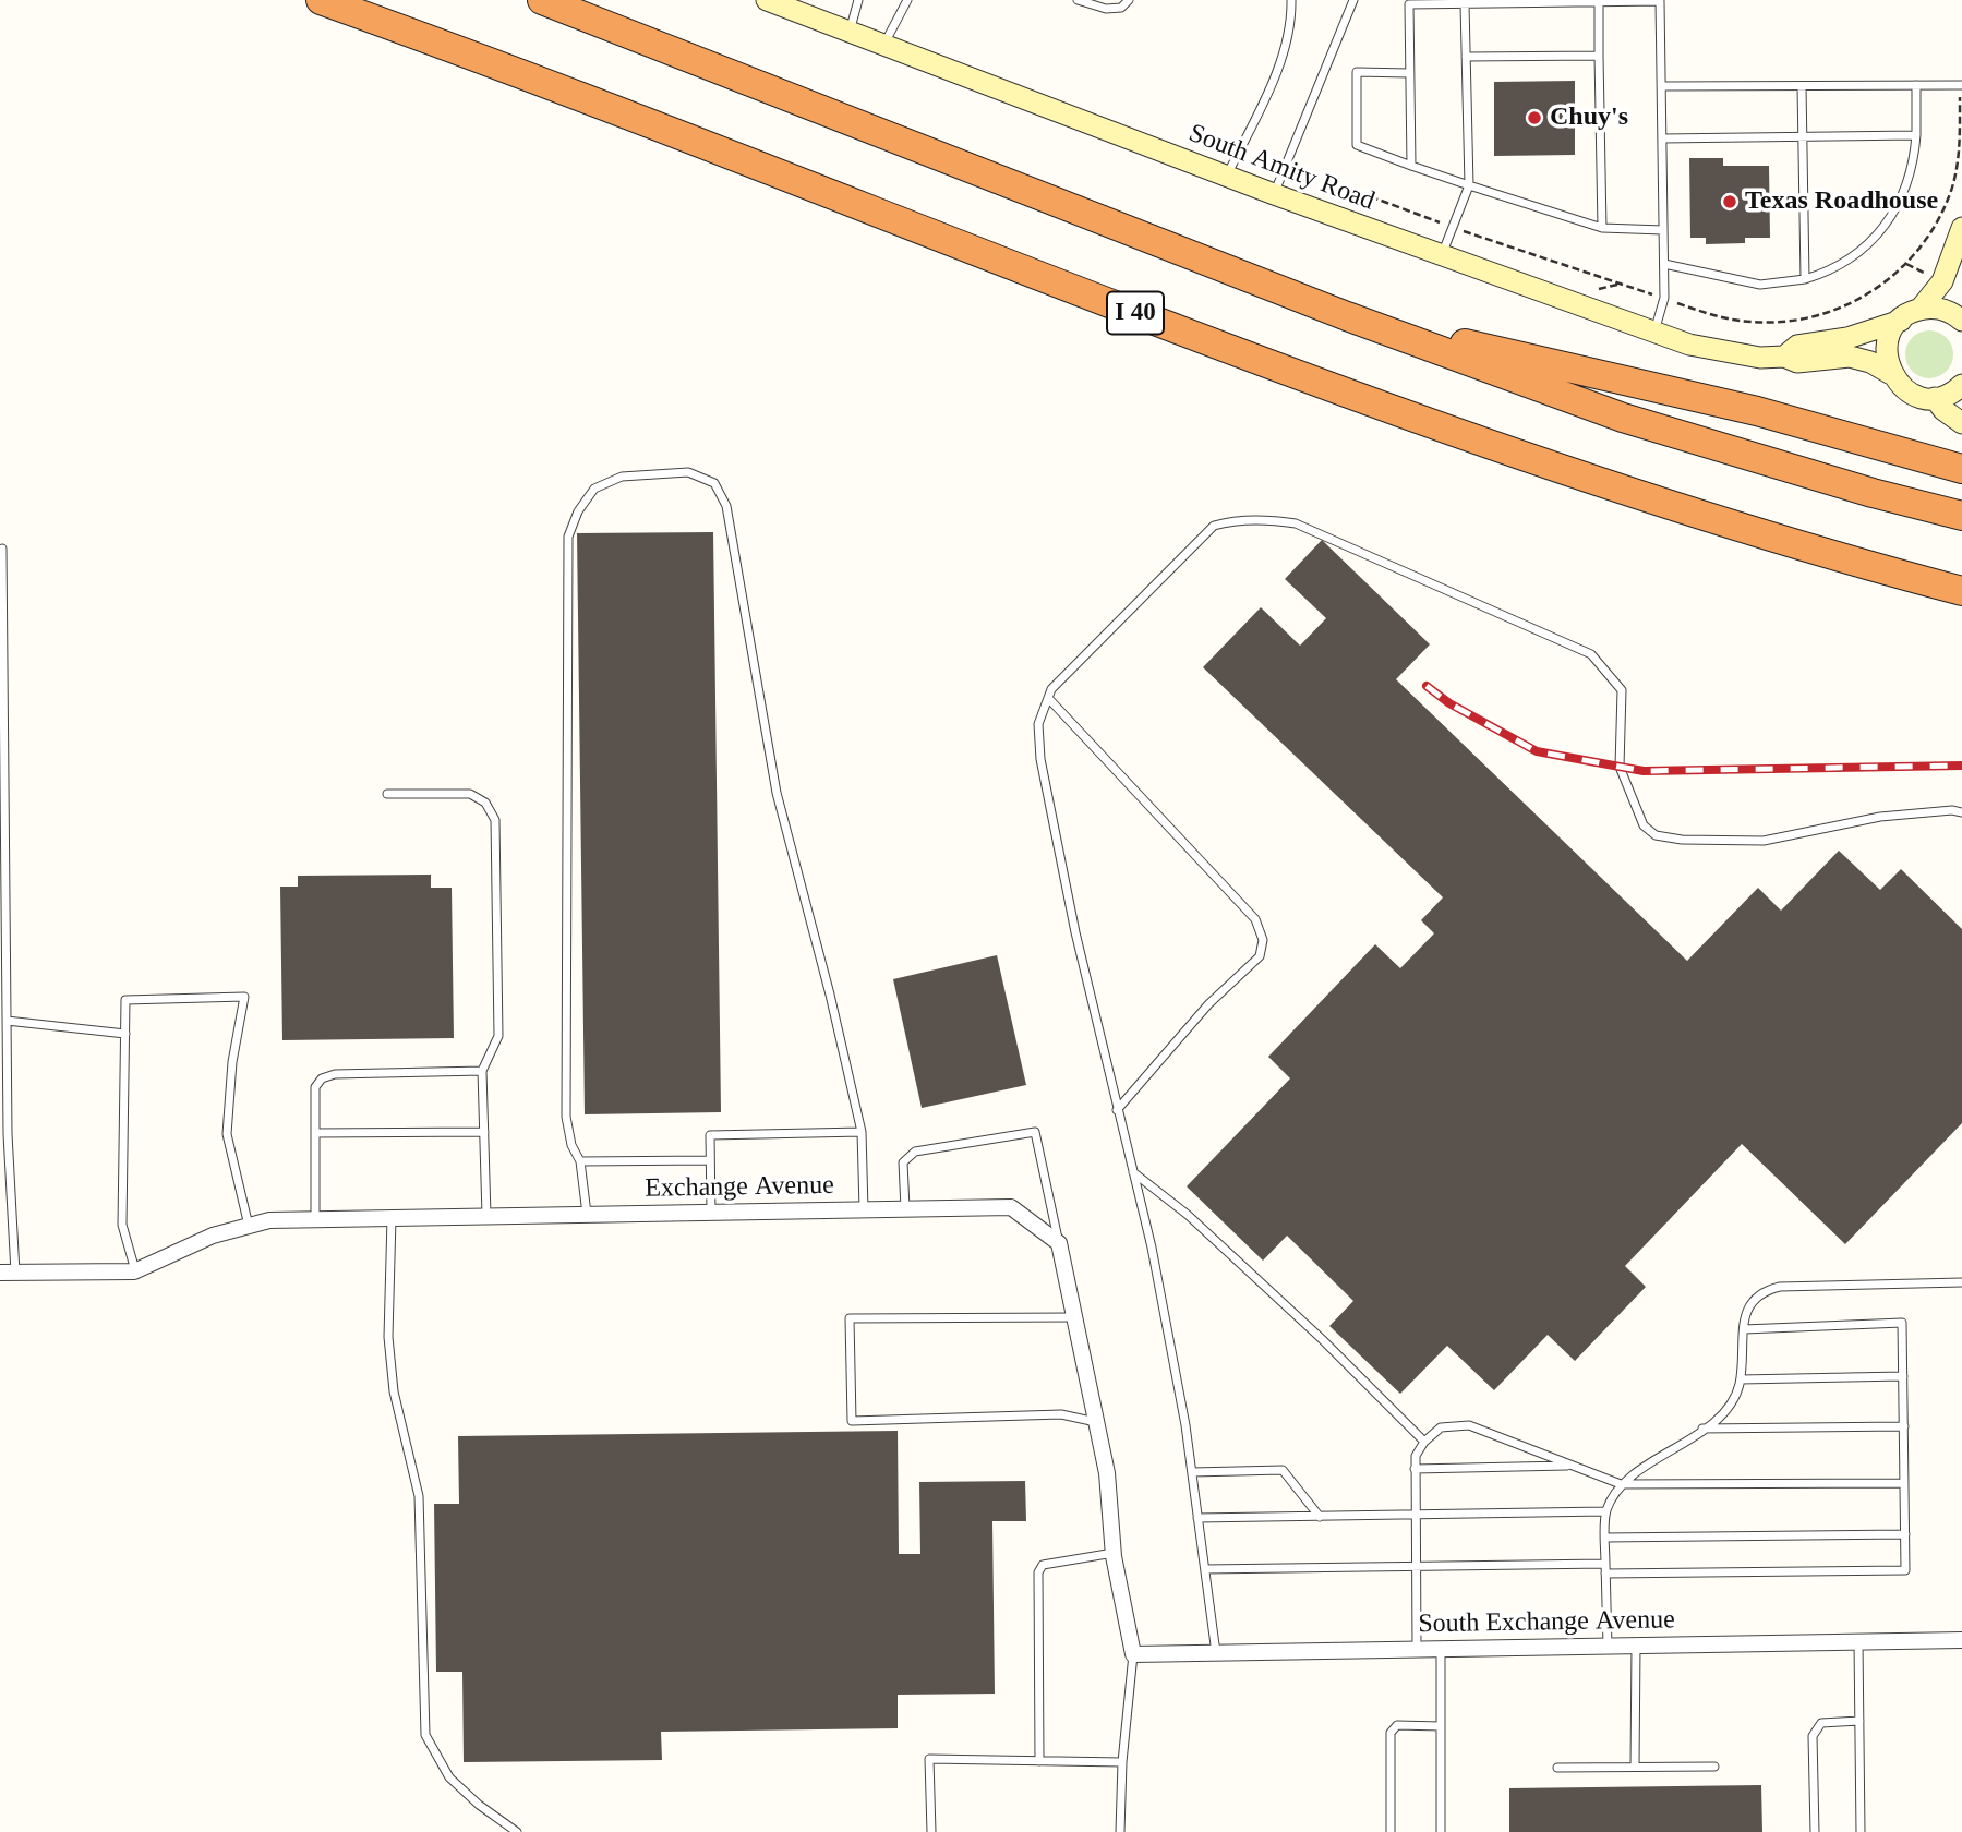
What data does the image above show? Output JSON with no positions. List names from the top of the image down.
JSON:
{
  "streets": {
    "highway": ["I 40"],
    "main road": ["South Amity Road"],
    "street": ["Exchange Avenue", "South Exchange Avenue"]
  },
  "places": ["Chuy's", "Texas Roadhouse"]
}
